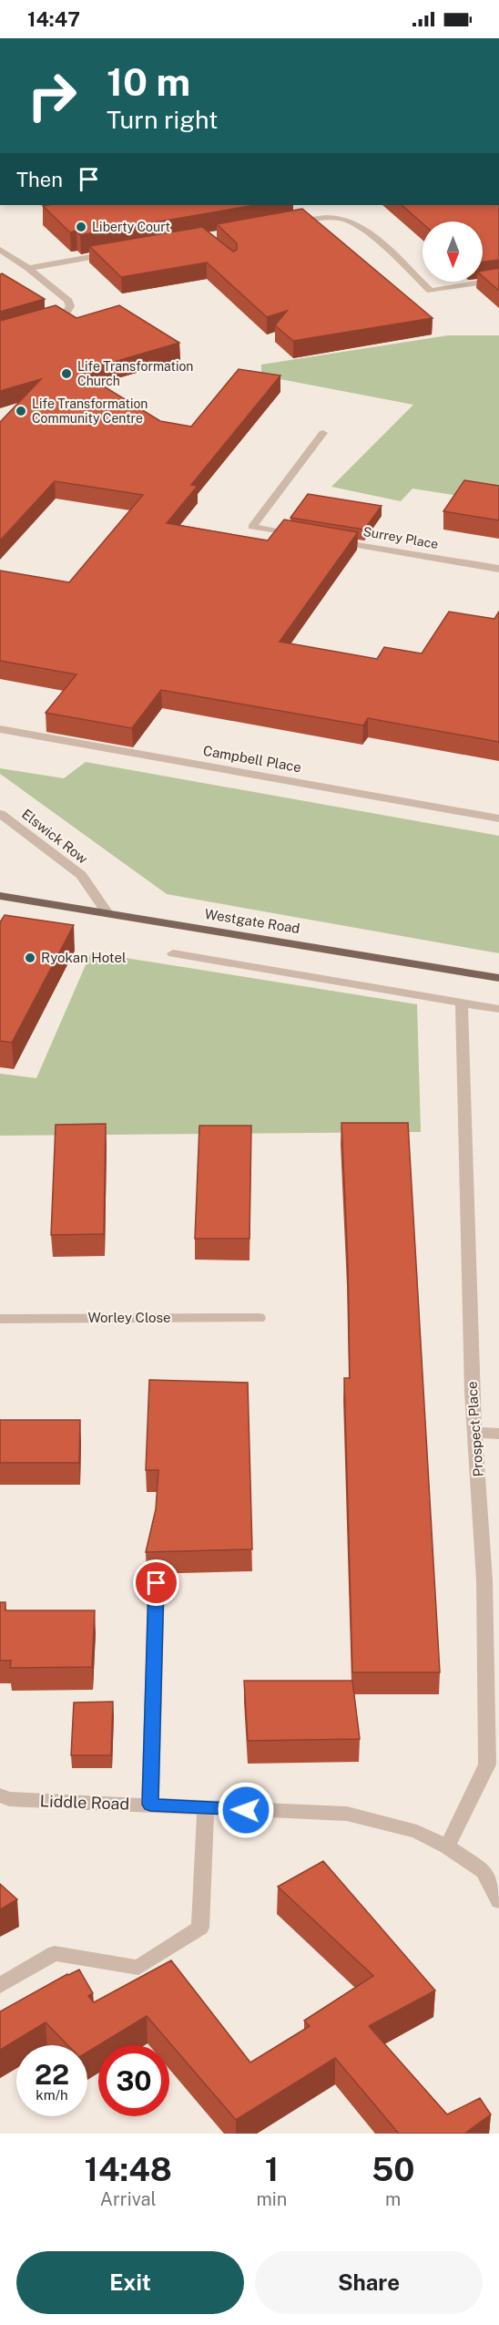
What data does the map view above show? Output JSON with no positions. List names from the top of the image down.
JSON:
{
  "streets": {
    "main road": ["Westgate Road"],
    "street": [
      "Surrey Place",
      "Campbell Place",
      "Elswick Row",
      "Worley Close",
      "Prospect Place",
      "Liddle Road"
    ]
  },
  "crossings": [
    ["Elswick Row", "Westgate Road"],
    ["Prospect Place", "Liddle Road"]
  ],
  "places": [
    "Liberty Court",
    "Life Transformation Church",
    "Life Transformation Community Centre",
    "Ryokan Hotel"
  ],
  "north": "bottom",
  "page": {
    "status": "14:47",
    "turn": ["10 m", "Turn right"],
    "then": "Then",
    "speed": "22 km/h",
    "limit": "30",
    "eta": [
      "14:48",
      "Arrival",
      "1",
      "min",
      "50",
      "m"
    ],
    "buttons": ["Exit", "Share"]
  }
}
